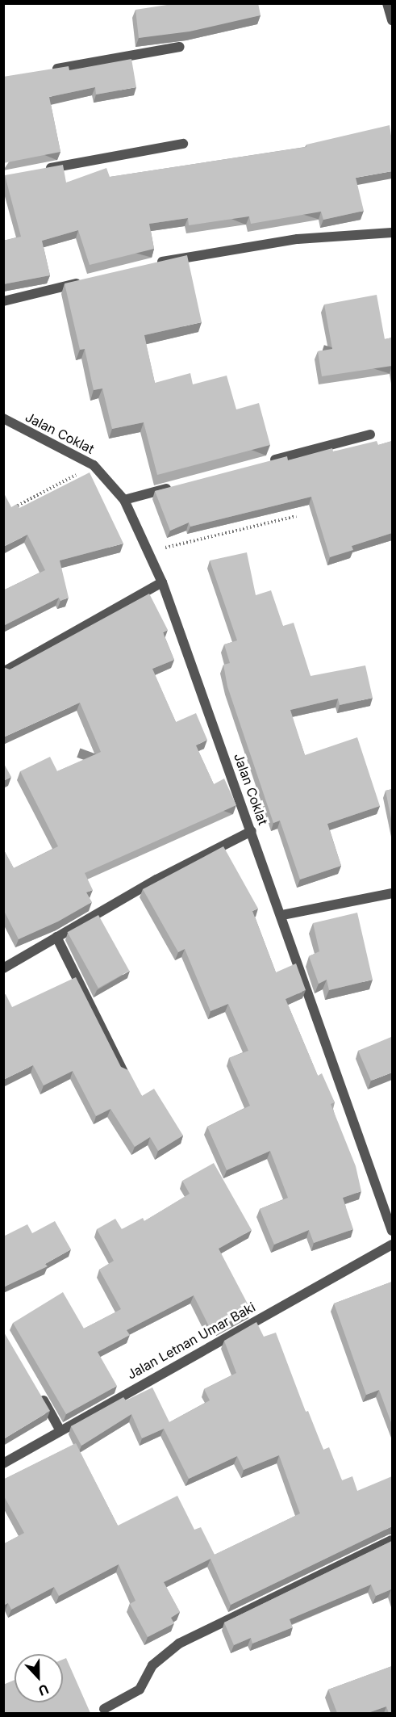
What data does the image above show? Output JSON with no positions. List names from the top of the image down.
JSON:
{
  "streets": {
    "street": ["Jalan Coklat", "Jalan Letnan Umar Baki"]
  },
  "north": "bottom"
}
